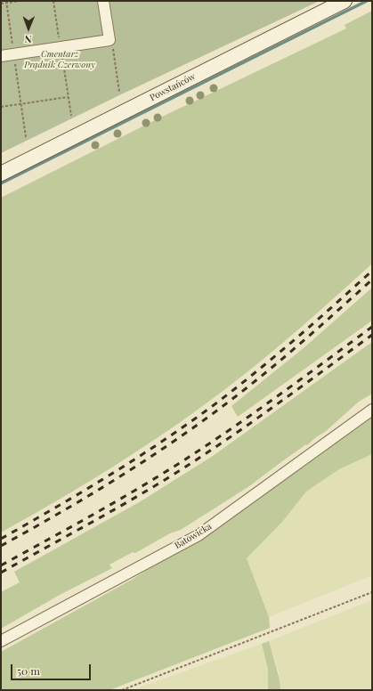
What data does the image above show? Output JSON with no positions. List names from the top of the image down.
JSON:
{
  "streets": {
    "street": ["Powstańców", "Batowicka"]
  },
  "parks": ["Cmentarz Prądnik Czerwony"],
  "scale_bar": "50 m",
  "north": "bottom"
}
